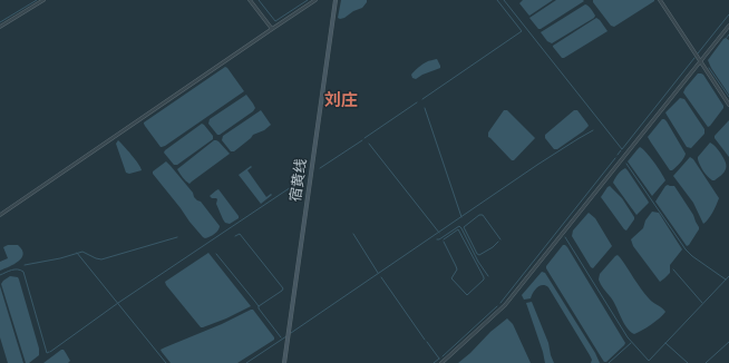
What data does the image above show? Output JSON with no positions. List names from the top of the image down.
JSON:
{
  "streets": {
    "main road": ["宿黄线"]
  },
  "districts": ["刘庄"]
}
